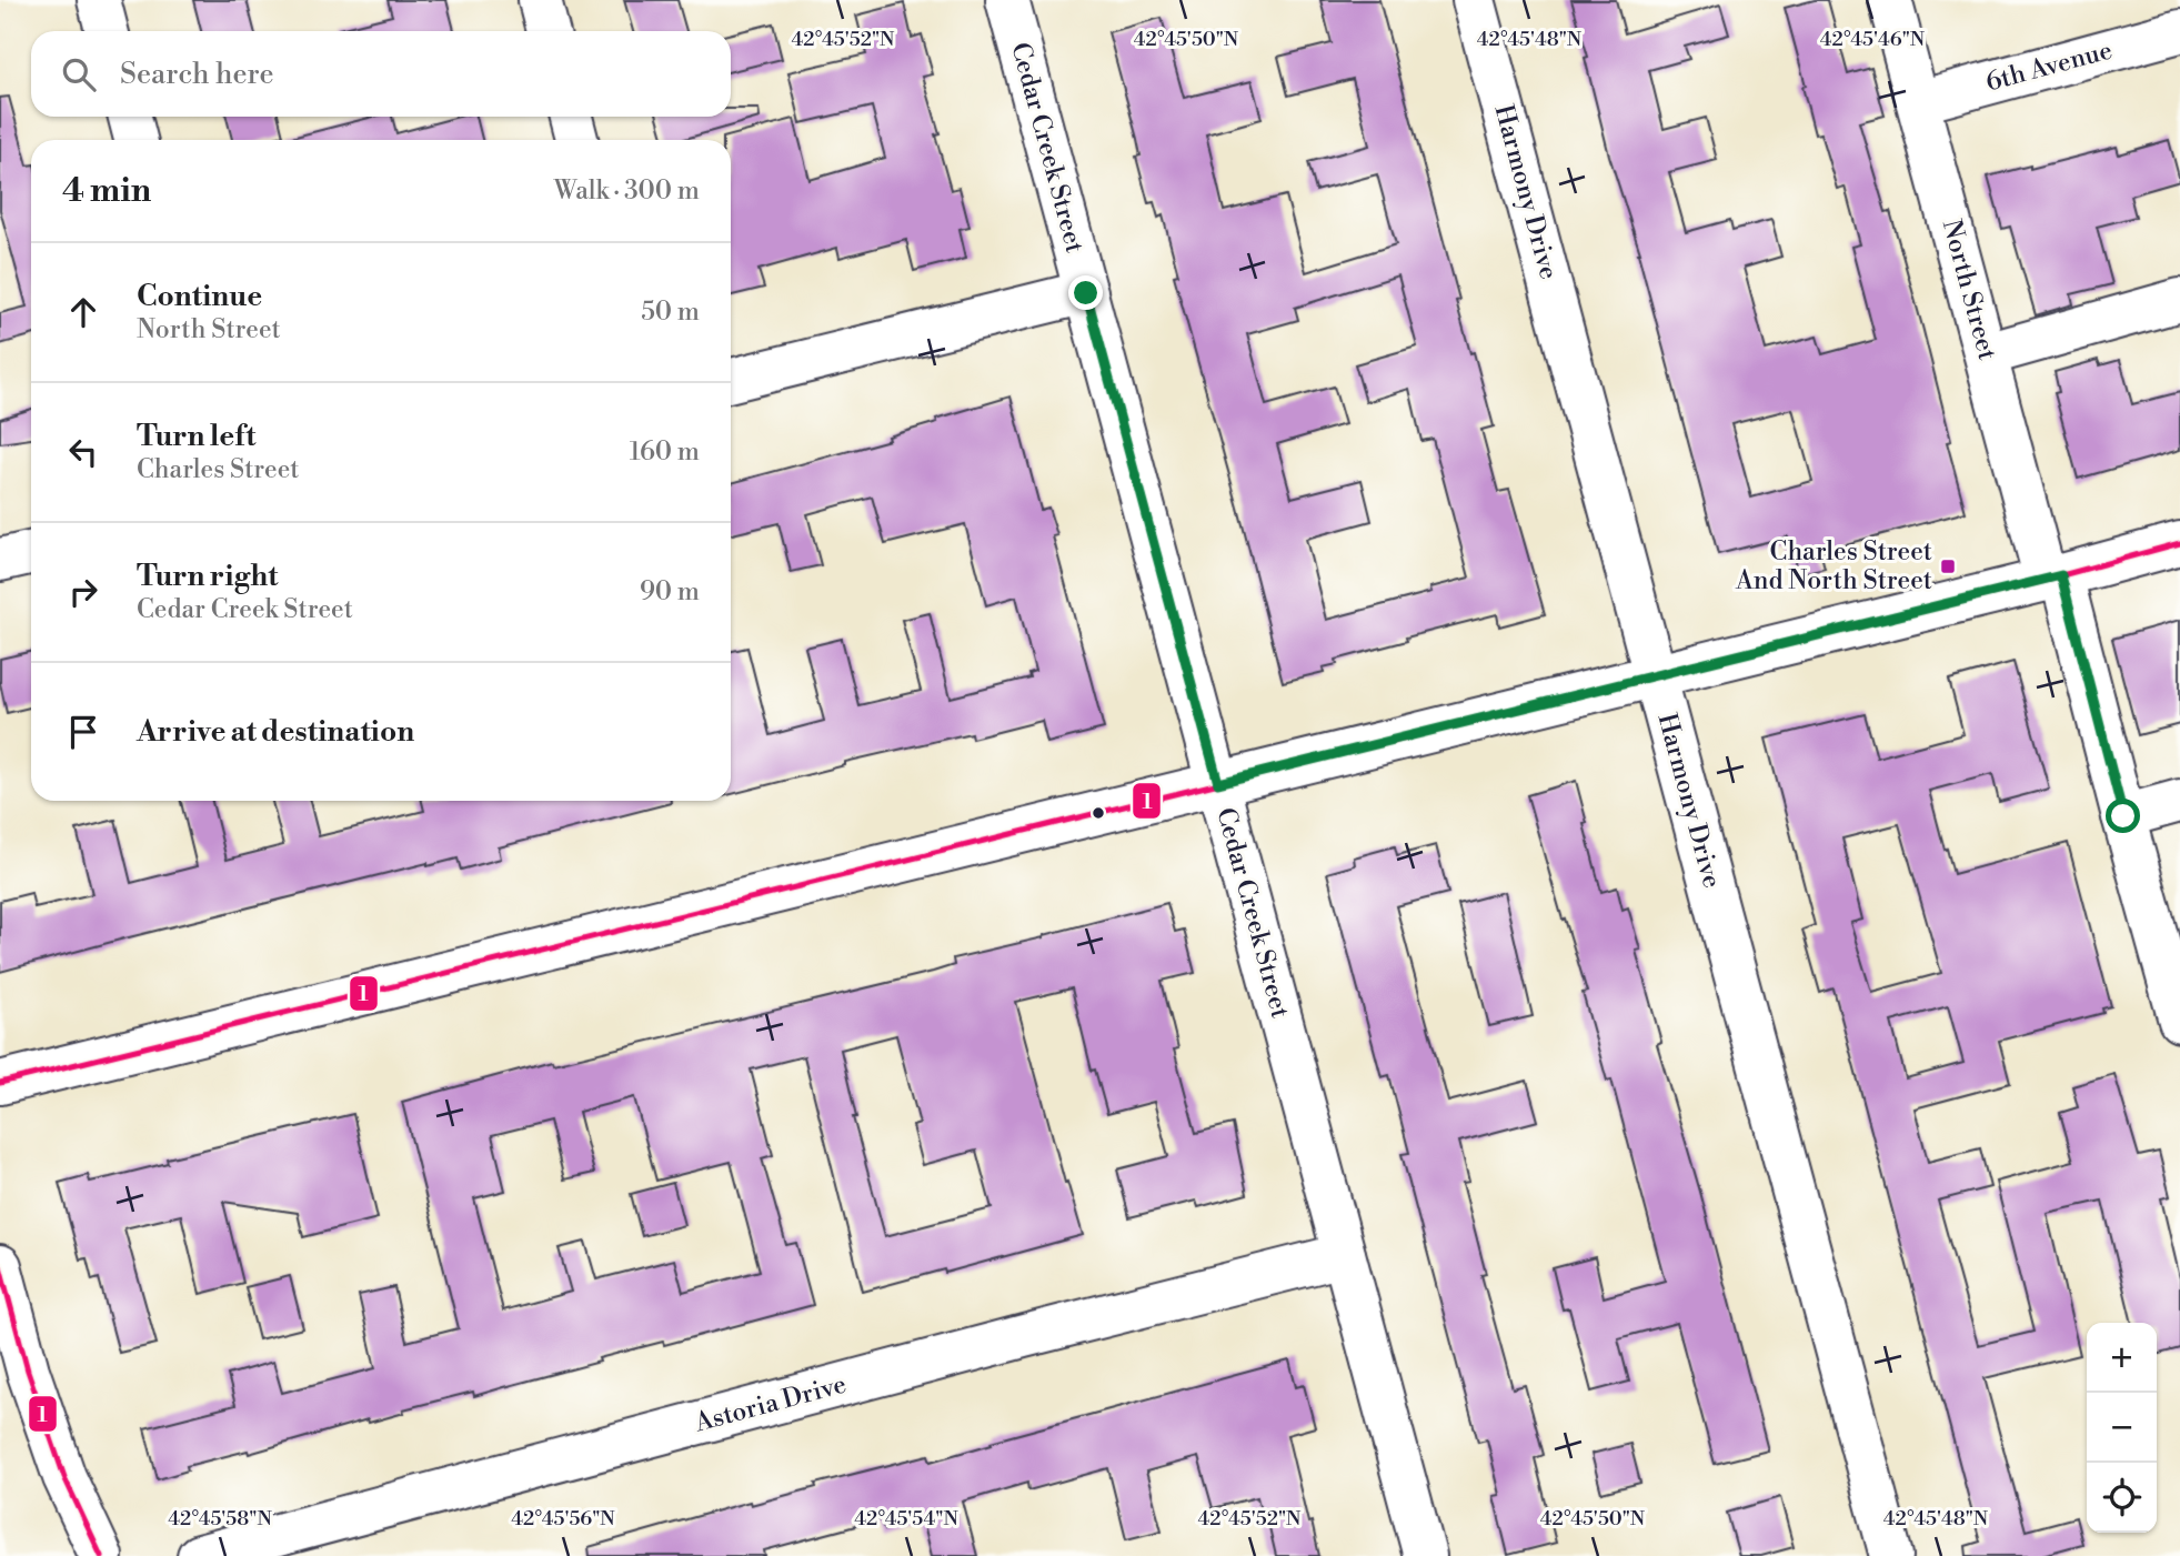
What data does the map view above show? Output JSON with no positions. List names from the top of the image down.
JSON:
{
  "streets": {
    "street": [
      "6th Avenue",
      "Cedar Creek Street",
      "Harmony Drive",
      "North Street",
      "Astoria Drive"
    ]
  },
  "crossings": [
    ["6th Avenue", "North Street"],
    ["Cedar Creek Street", "Astoria Drive"]
  ],
  "places": {
    "transit": ["Charles Street And North Street"]
  },
  "lines": ["transit line 1"],
  "page": {
    "search": "Search here",
    "heading": ["4 min", "Walk · 300 m"],
    "list": [
      ["Continue", "North Street", "50 m"],
      ["Turn left", "Charles Street", "160 m"],
      ["Turn right", "Cedar Creek Street", "90 m"],
      "Arrive at destination"
    ],
    "map_buttons": ["+", "−"]
  },
  "coordinates": [
    "42°45'52\"N",
    "42°45'50\"N",
    "42°45'48\"N",
    "42°45'46\"N",
    "42°45'58\"N",
    "42°45'56\"N",
    "42°45'54\"N"
  ]
}
